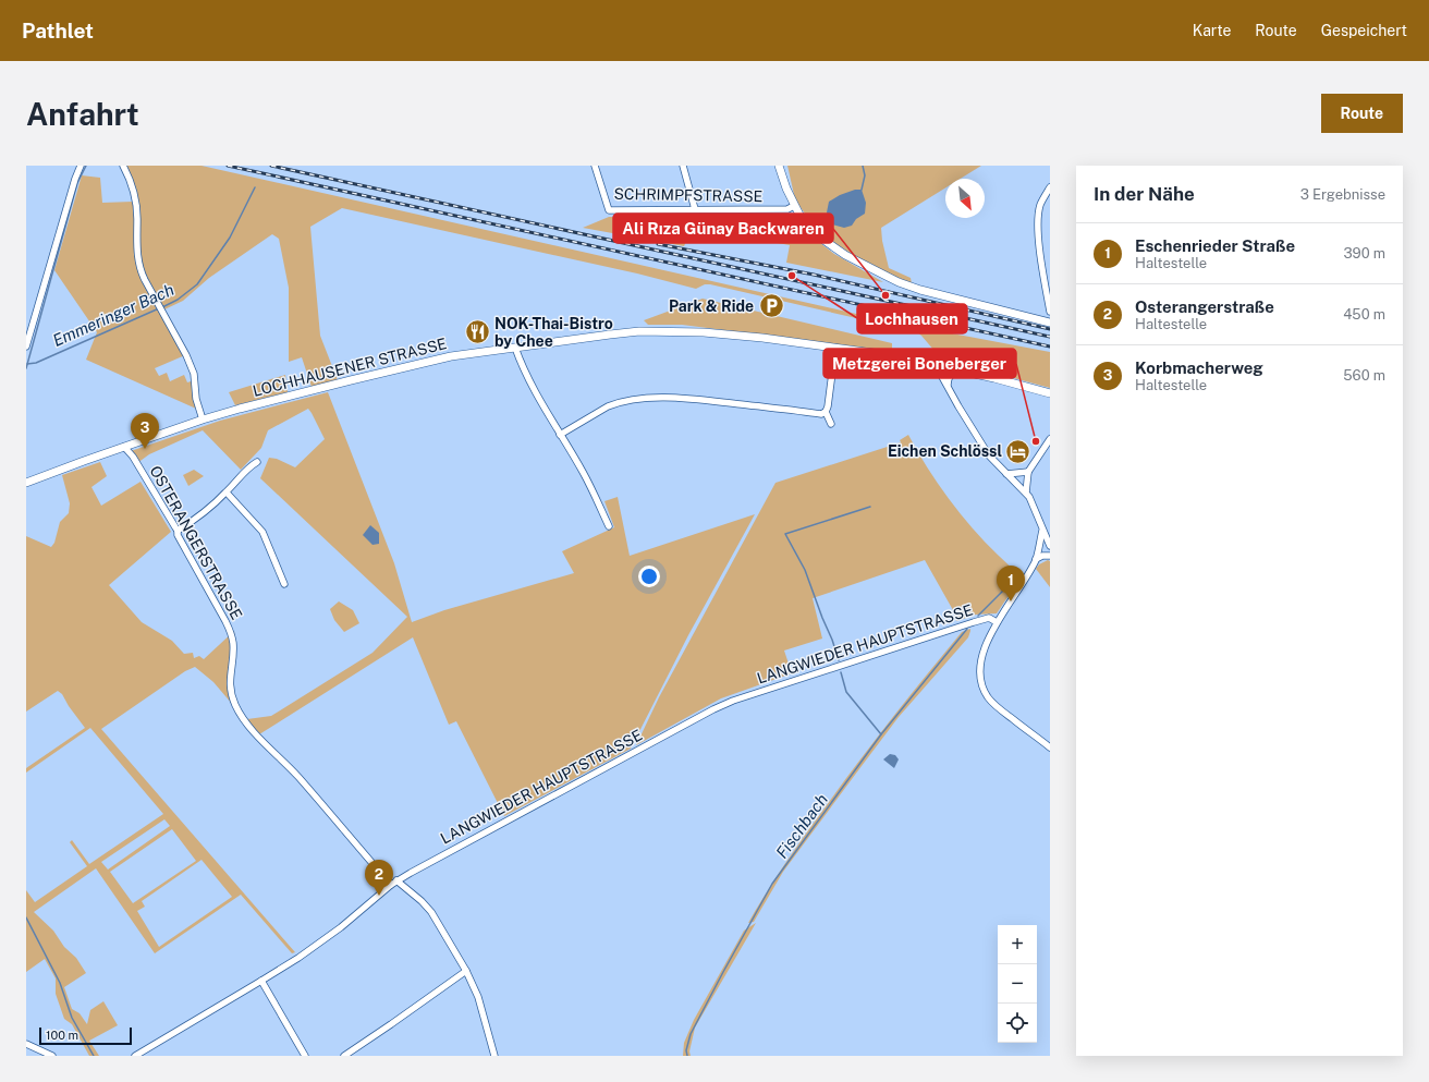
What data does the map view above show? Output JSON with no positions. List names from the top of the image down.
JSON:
{
  "streets": {
    "main road": ["LOCHHAUSENER STRASSE"],
    "street": ["SCHRIMPFSTRASSE", "OSTERANGERSTRASSE", "LANGWIEDER HAUPTSTRASSE"]
  },
  "crossings": [
    ["LOCHHAUSENER STRASSE", "OSTERANGERSTRASSE"],
    ["OSTERANGERSTRASSE", "LANGWIEDER HAUPTSTRASSE"]
  ],
  "water": ["Emmeringer Bach", "Fischbach"],
  "places": {
    "other": ["Lochhausen", "Ali Rıza Günay Backwaren", "Metzgerei Boneberger"],
    "parking": ["Park & Ride"],
    "restaurant": ["NOK-Thai-Bistro by Chee"],
    "hotel": ["Eichen Schlössl"]
  },
  "scale_bar": "100 m",
  "north": "bottom right",
  "page": {
    "header": "Pathlet",
    "nav": ["Karte", "Route", "Gespeichert"],
    "buttons": "Route",
    "title": "Anfahrt",
    "heading": ["In der Nähe", "3 Ergebnisse"],
    "list": [
      {
        "mark": "1",
        "name": "Eschenrieder Straße",
        "note": "Haltestelle",
        "value": "390 m"
      },
      {
        "mark": "2",
        "name": "Osterangerstraße",
        "note": "Haltestelle",
        "value": "450 m"
      },
      {
        "mark": "3",
        "name": "Korbmacherweg",
        "note": "Haltestelle",
        "value": "560 m"
      }
    ],
    "pins": ["3", "1", "2"],
    "map_buttons": ["+", "−"],
    "scale": "100 m"
  }
}
